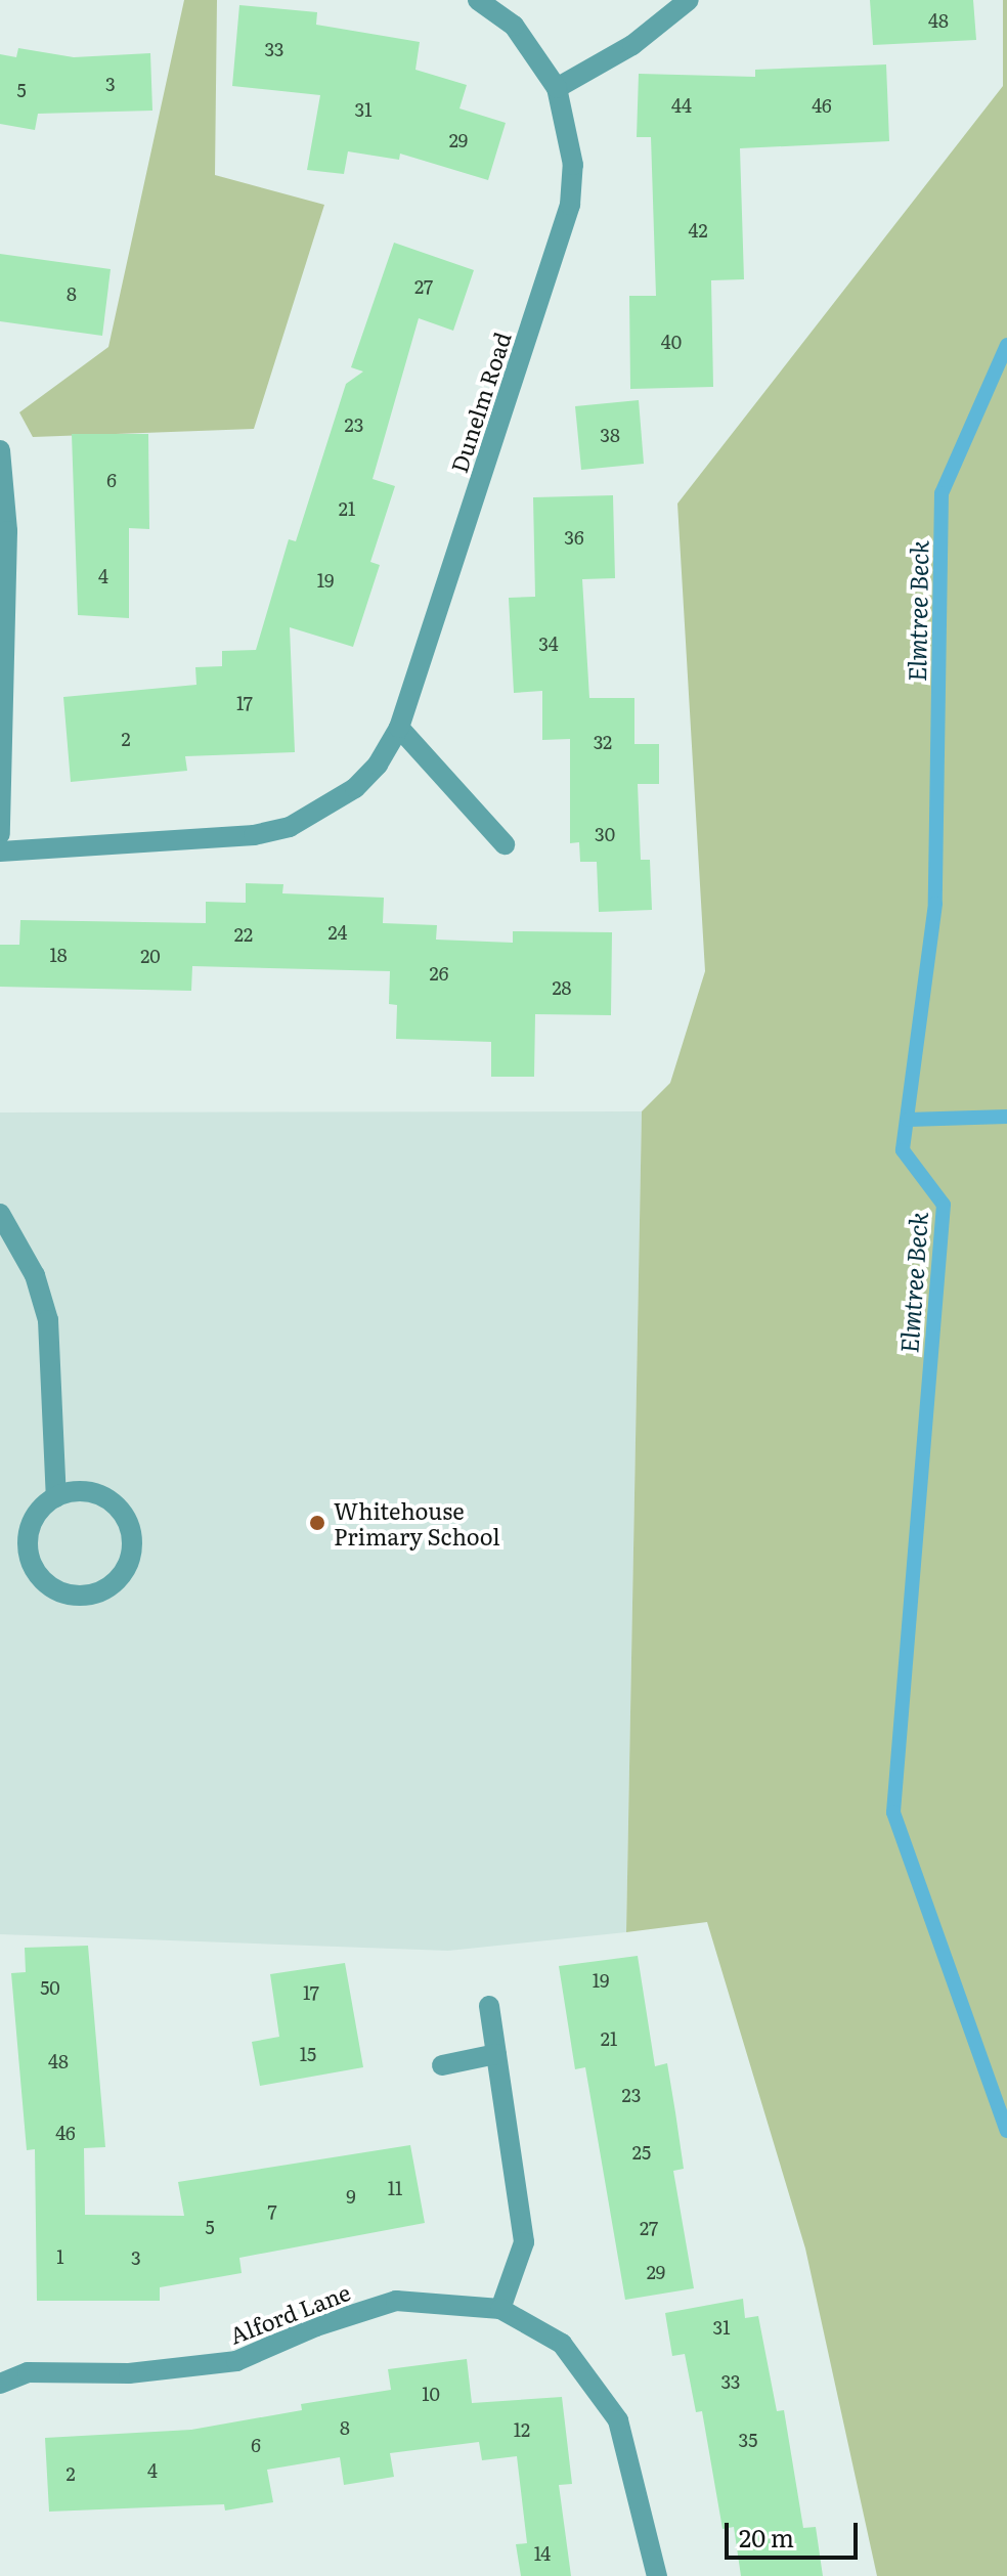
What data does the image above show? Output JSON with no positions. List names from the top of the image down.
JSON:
{
  "streets": {
    "street": ["Dunelm Road", "Alford Lane"]
  },
  "water": ["Elmtree Beck"],
  "places": ["Whitehouse Primary School"],
  "house_numbers": [
    "48",
    "33",
    "3",
    "5",
    "44",
    "46",
    "31",
    "29",
    "42",
    "27",
    "8",
    "40",
    "23",
    "38",
    "6",
    "21",
    "36",
    "4",
    "19",
    "34",
    "17",
    "2",
    "32",
    "30",
    "24",
    "22",
    "18",
    "20",
    "26",
    "28",
    "19",
    "50",
    "17",
    "21",
    "15",
    "48",
    "23",
    "46",
    "25",
    "11",
    "9",
    "7",
    "5",
    "27",
    "1",
    "3",
    "29",
    "31",
    "33",
    "10",
    "8",
    "12",
    "35",
    "6",
    "4",
    "2",
    "14"
  ],
  "scale_bar": "20 m"
}
